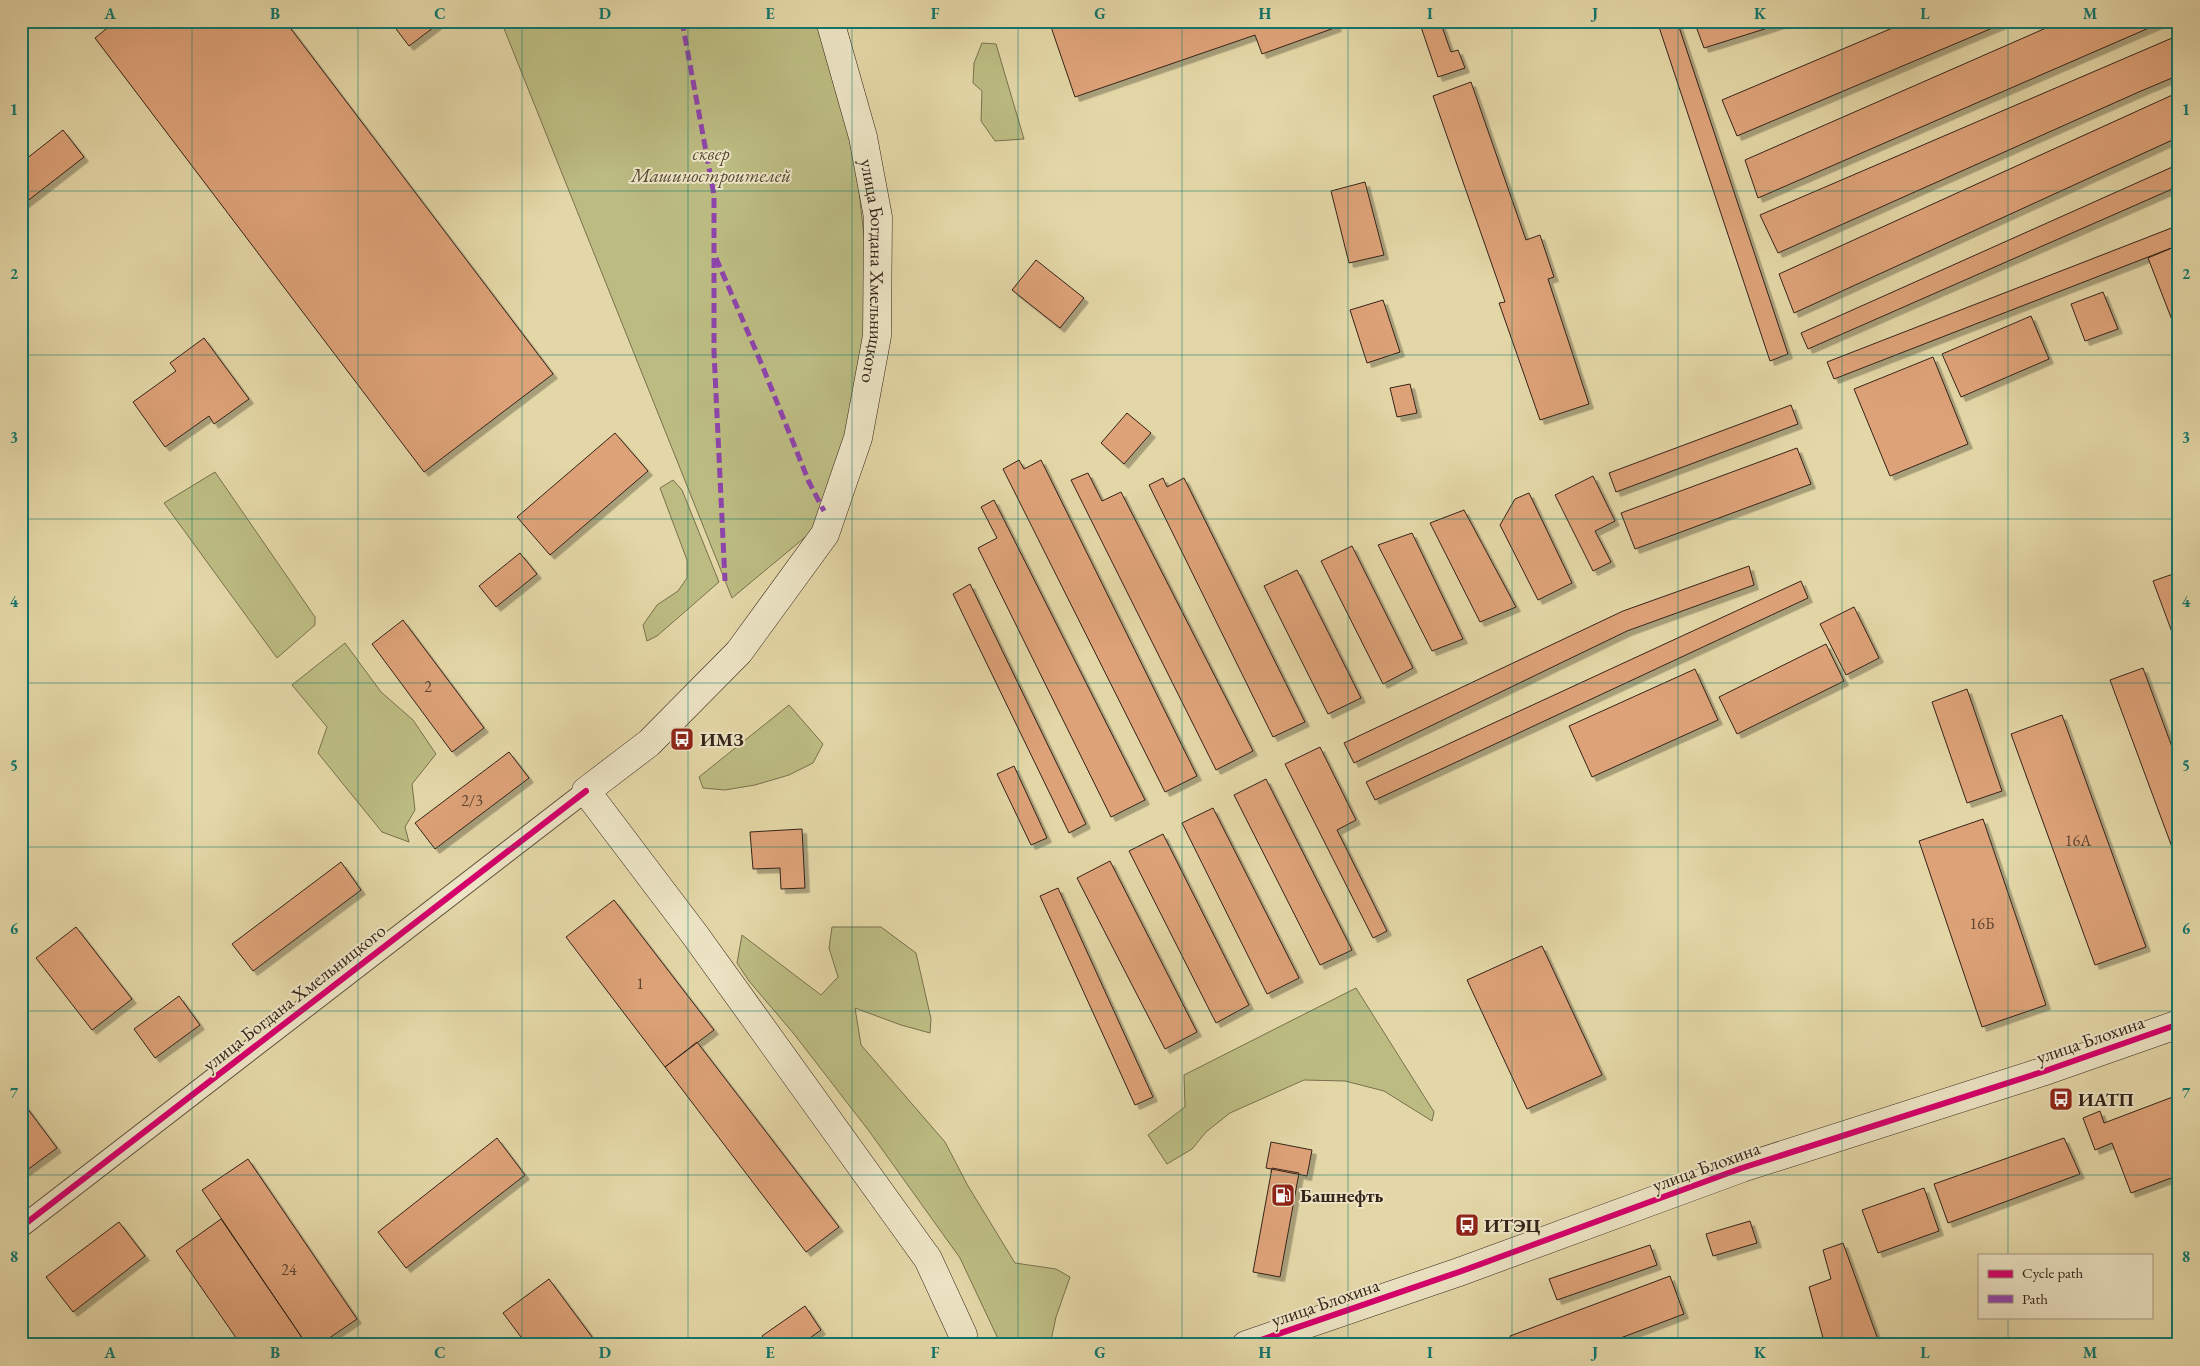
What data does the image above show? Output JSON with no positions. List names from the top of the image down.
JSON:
{
  "streets": {
    "main road": ["улица Богдана Хмельницкого", "улица Блохина"]
  },
  "parks": ["сквер Машиностроителей"],
  "places": {
    "bus stop": ["ИМЗ", "ИАТП", "ИТЭЦ"],
    "fuel station": ["Башнефть"]
  },
  "house_numbers": [
    "2",
    "2/3",
    "16А",
    "16Б",
    "1",
    "24"
  ],
  "legend": ["Cycle path", "Path"],
  "grid": {
    "columns": [
      "A",
      "B",
      "C",
      "D",
      "E",
      "F",
      "G",
      "H",
      "I",
      "J",
      "K",
      "L",
      "M"
    ],
    "rows": [
      "1",
      "2",
      "3",
      "4",
      "5",
      "6",
      "7",
      "8"
    ]
  }
}
